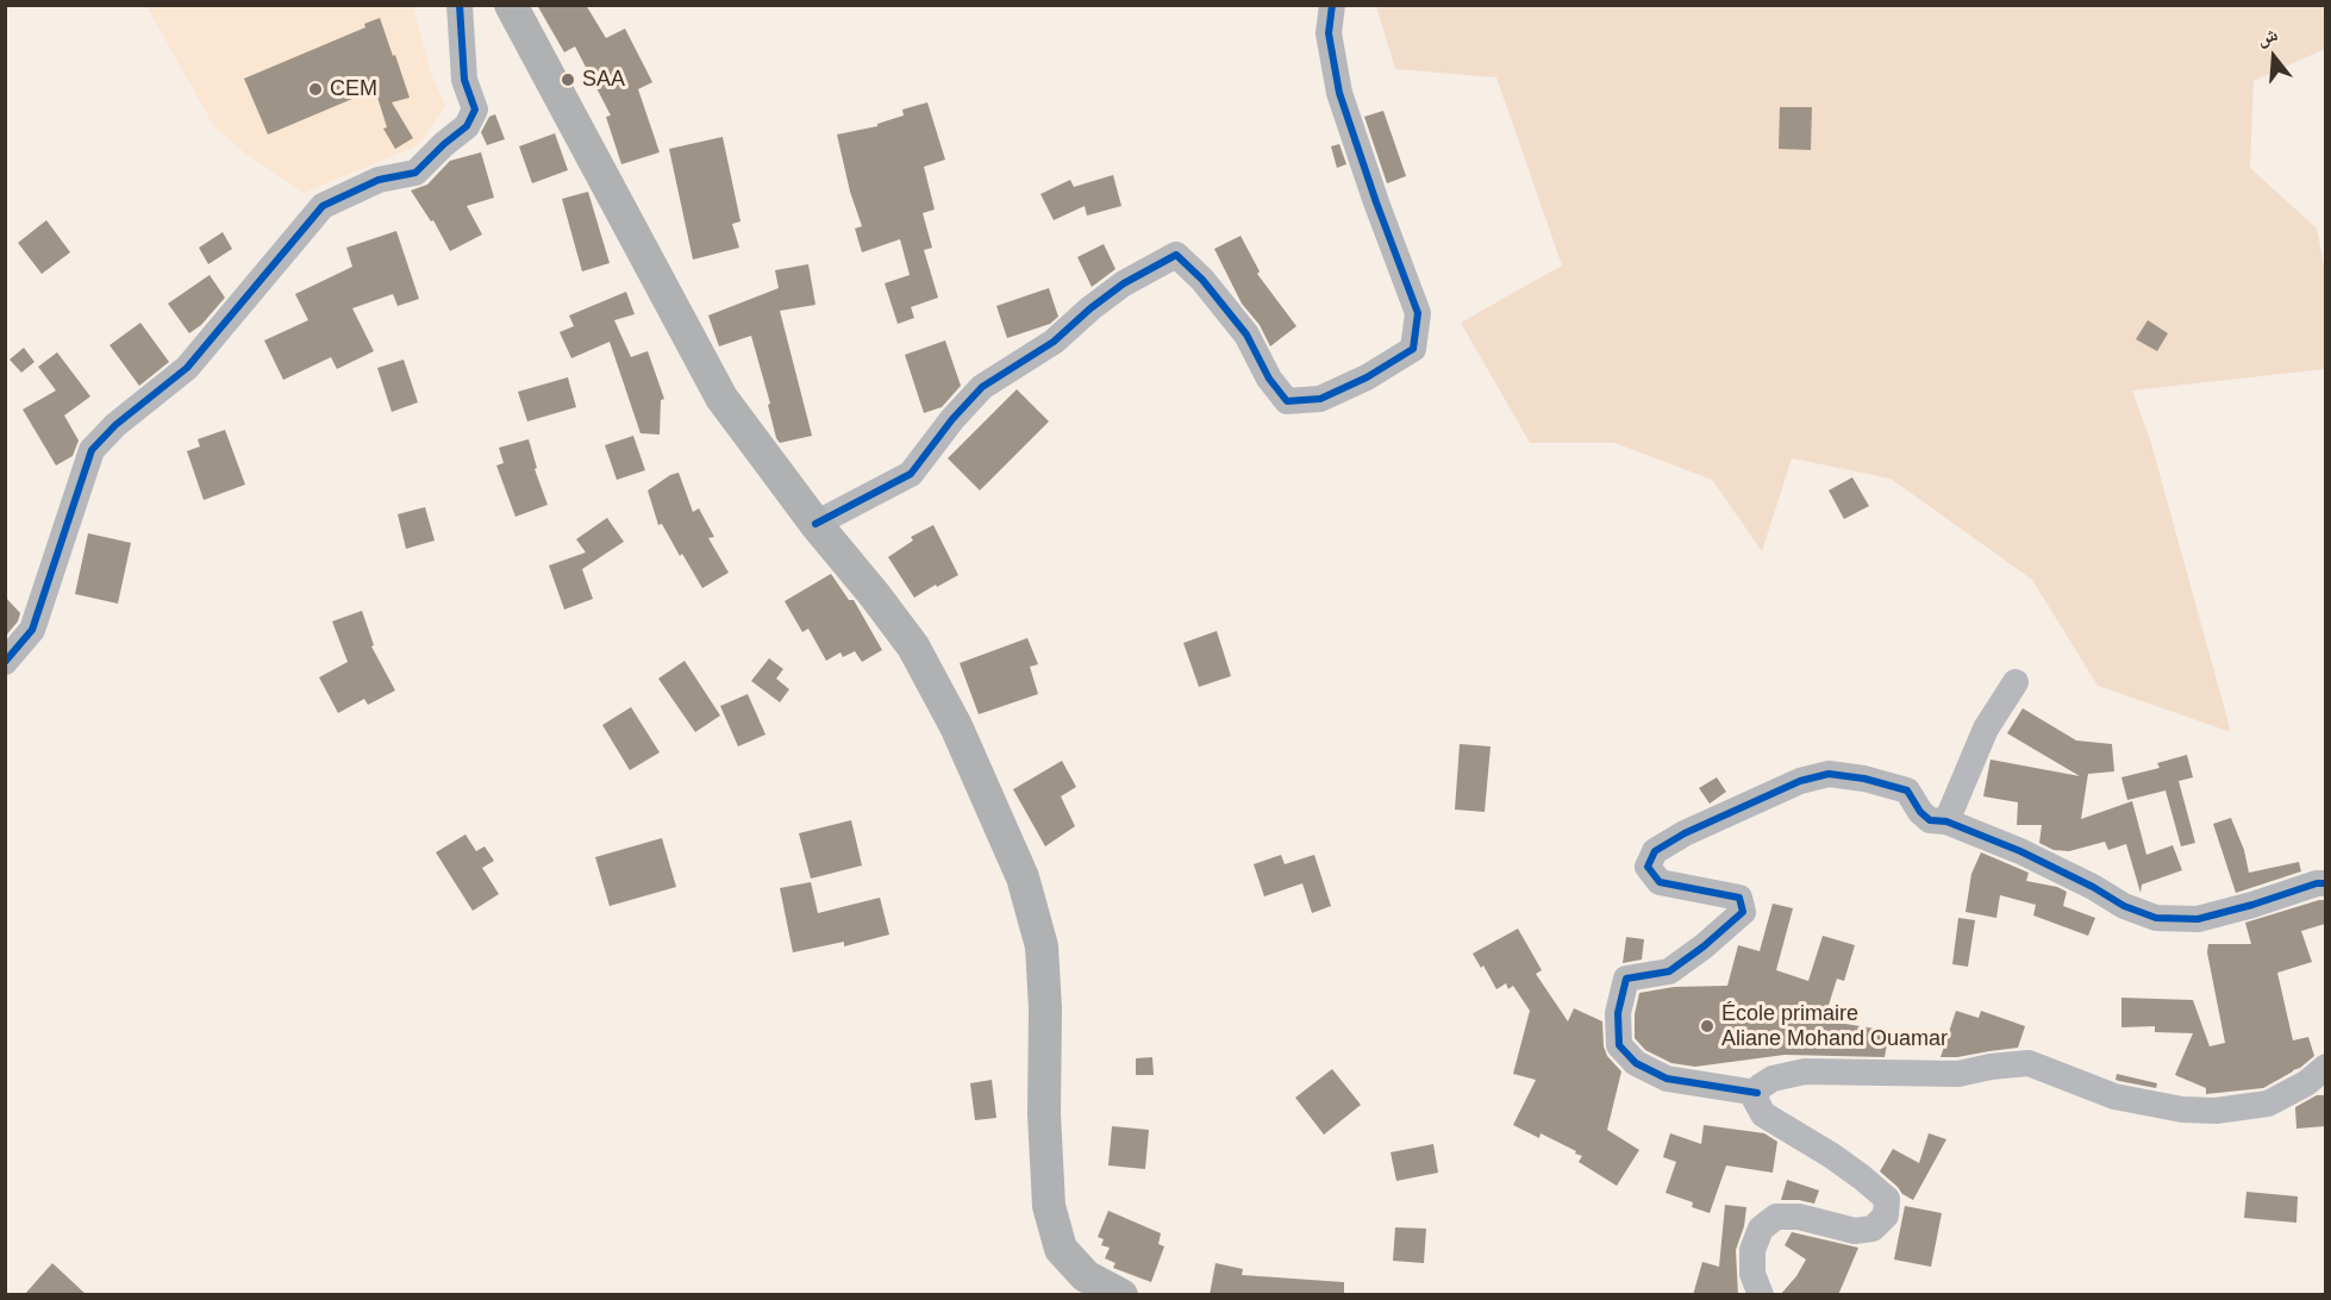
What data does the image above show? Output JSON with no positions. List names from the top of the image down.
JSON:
{
  "places": ["SAA", "CEM", "École primaire Aliane Mohand Ouamar"],
  "north": "top"
}
